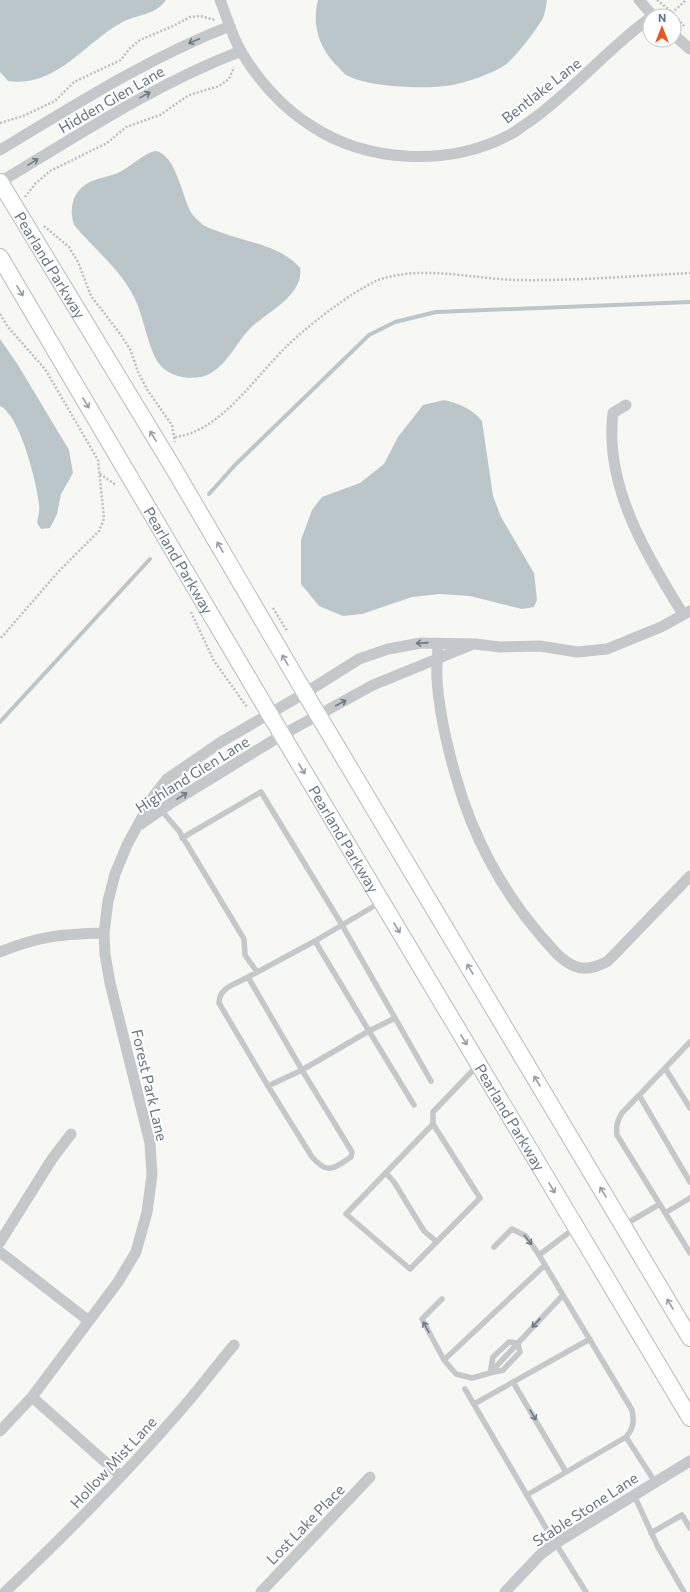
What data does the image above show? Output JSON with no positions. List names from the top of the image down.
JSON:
{
  "streets": {
    "main road": ["Pearland Parkway"],
    "street": [
      "Bentlake Lane",
      "Hidden Glen Lane",
      "Highland Glen Lane",
      "Forest Park Lane",
      "Hollow Mist Lane",
      "Stable Stone Lane",
      "Lost Lake Place"
    ]
  },
  "crossings": [
    ["Bentlake Lane", "Hidden Glen Lane"],
    ["Hidden Glen Lane", "Pearland Parkway"],
    ["Pearland Parkway", "Highland Glen Lane"],
    ["Highland Glen Lane", "Forest Park Lane"]
  ],
  "north": "top"
}
